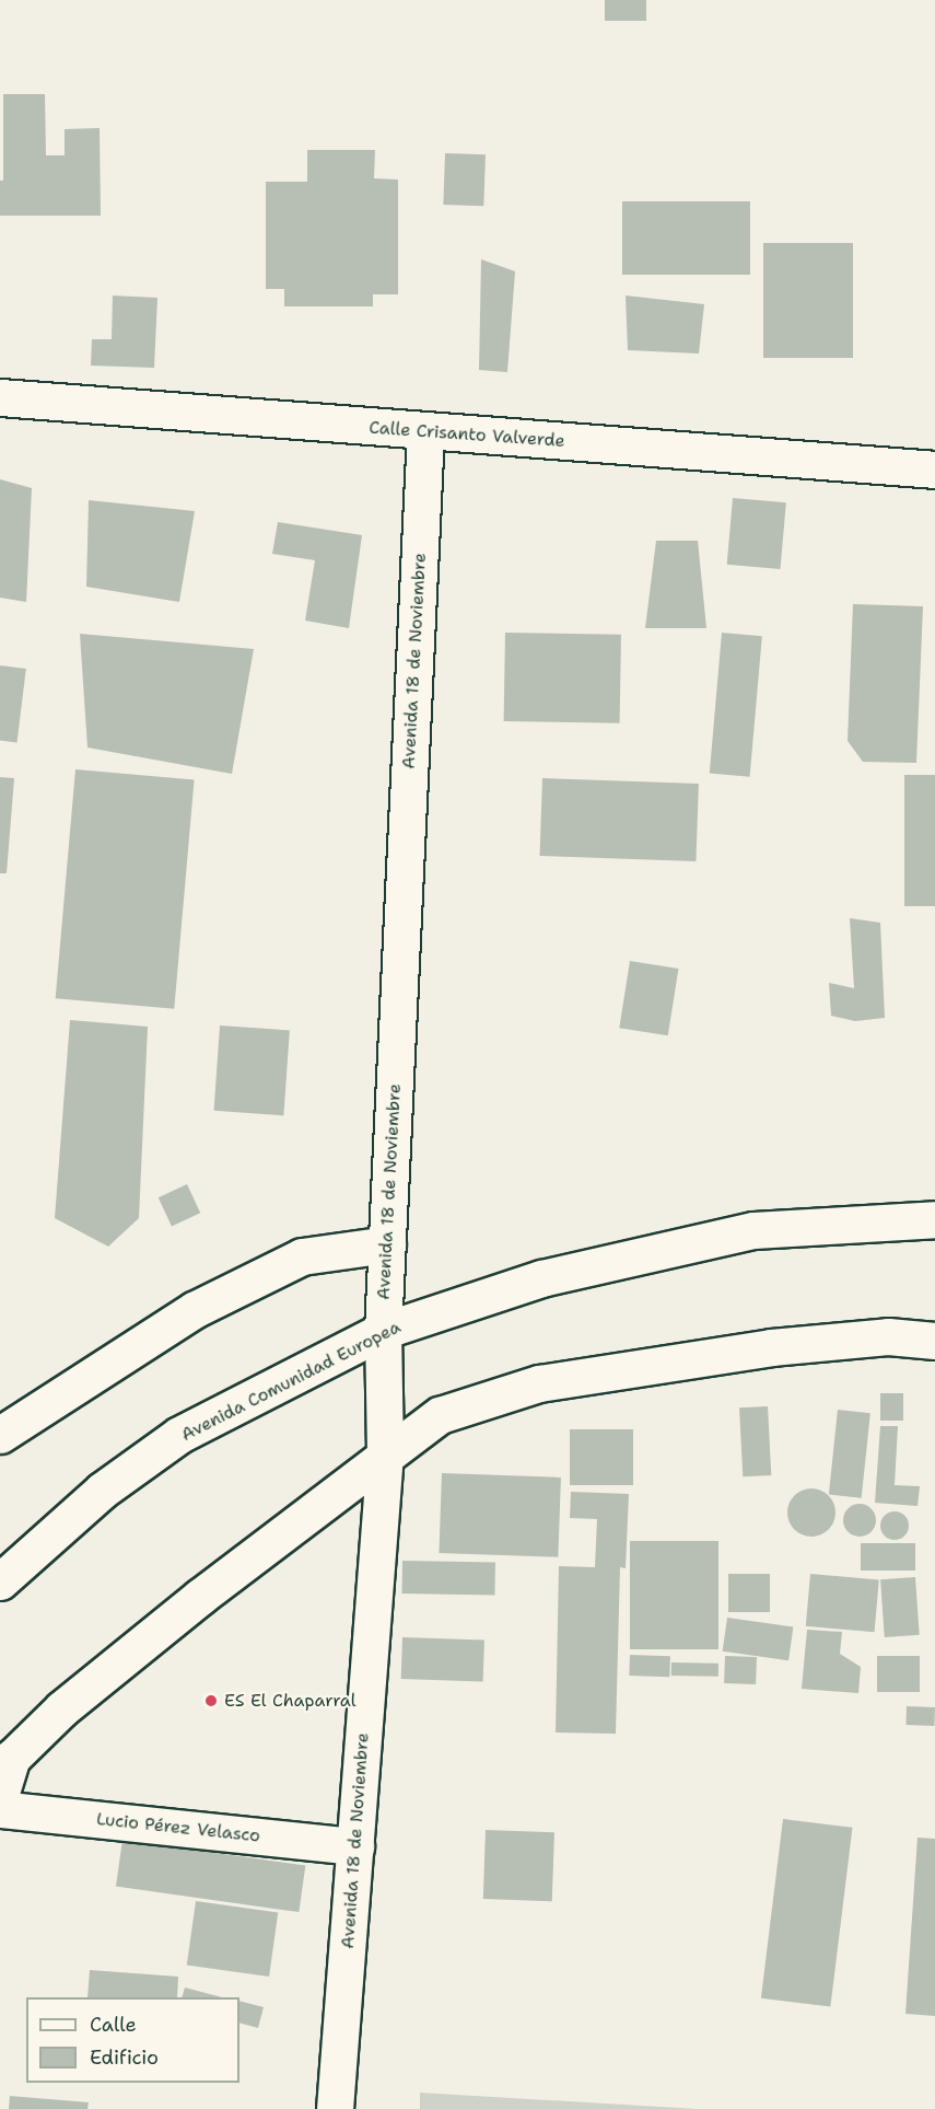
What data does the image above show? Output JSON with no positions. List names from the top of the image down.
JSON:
{
  "streets": {
    "street": [
      "Calle Crisanto Valverde",
      "Avenida 18 de Noviembre",
      "Avenida Comunidad Europea",
      "Lucio Pérez Velasco"
    ]
  },
  "crossings": [
    ["Calle Crisanto Valverde", "Avenida 18 de Noviembre"],
    ["Avenida 18 de Noviembre", "Avenida Comunidad Europea"],
    ["Avenida 18 de Noviembre", "Lucio Pérez Velasco"]
  ],
  "places": ["ES El Chaparral"],
  "legend": ["Calle", "Edificio"]
}
